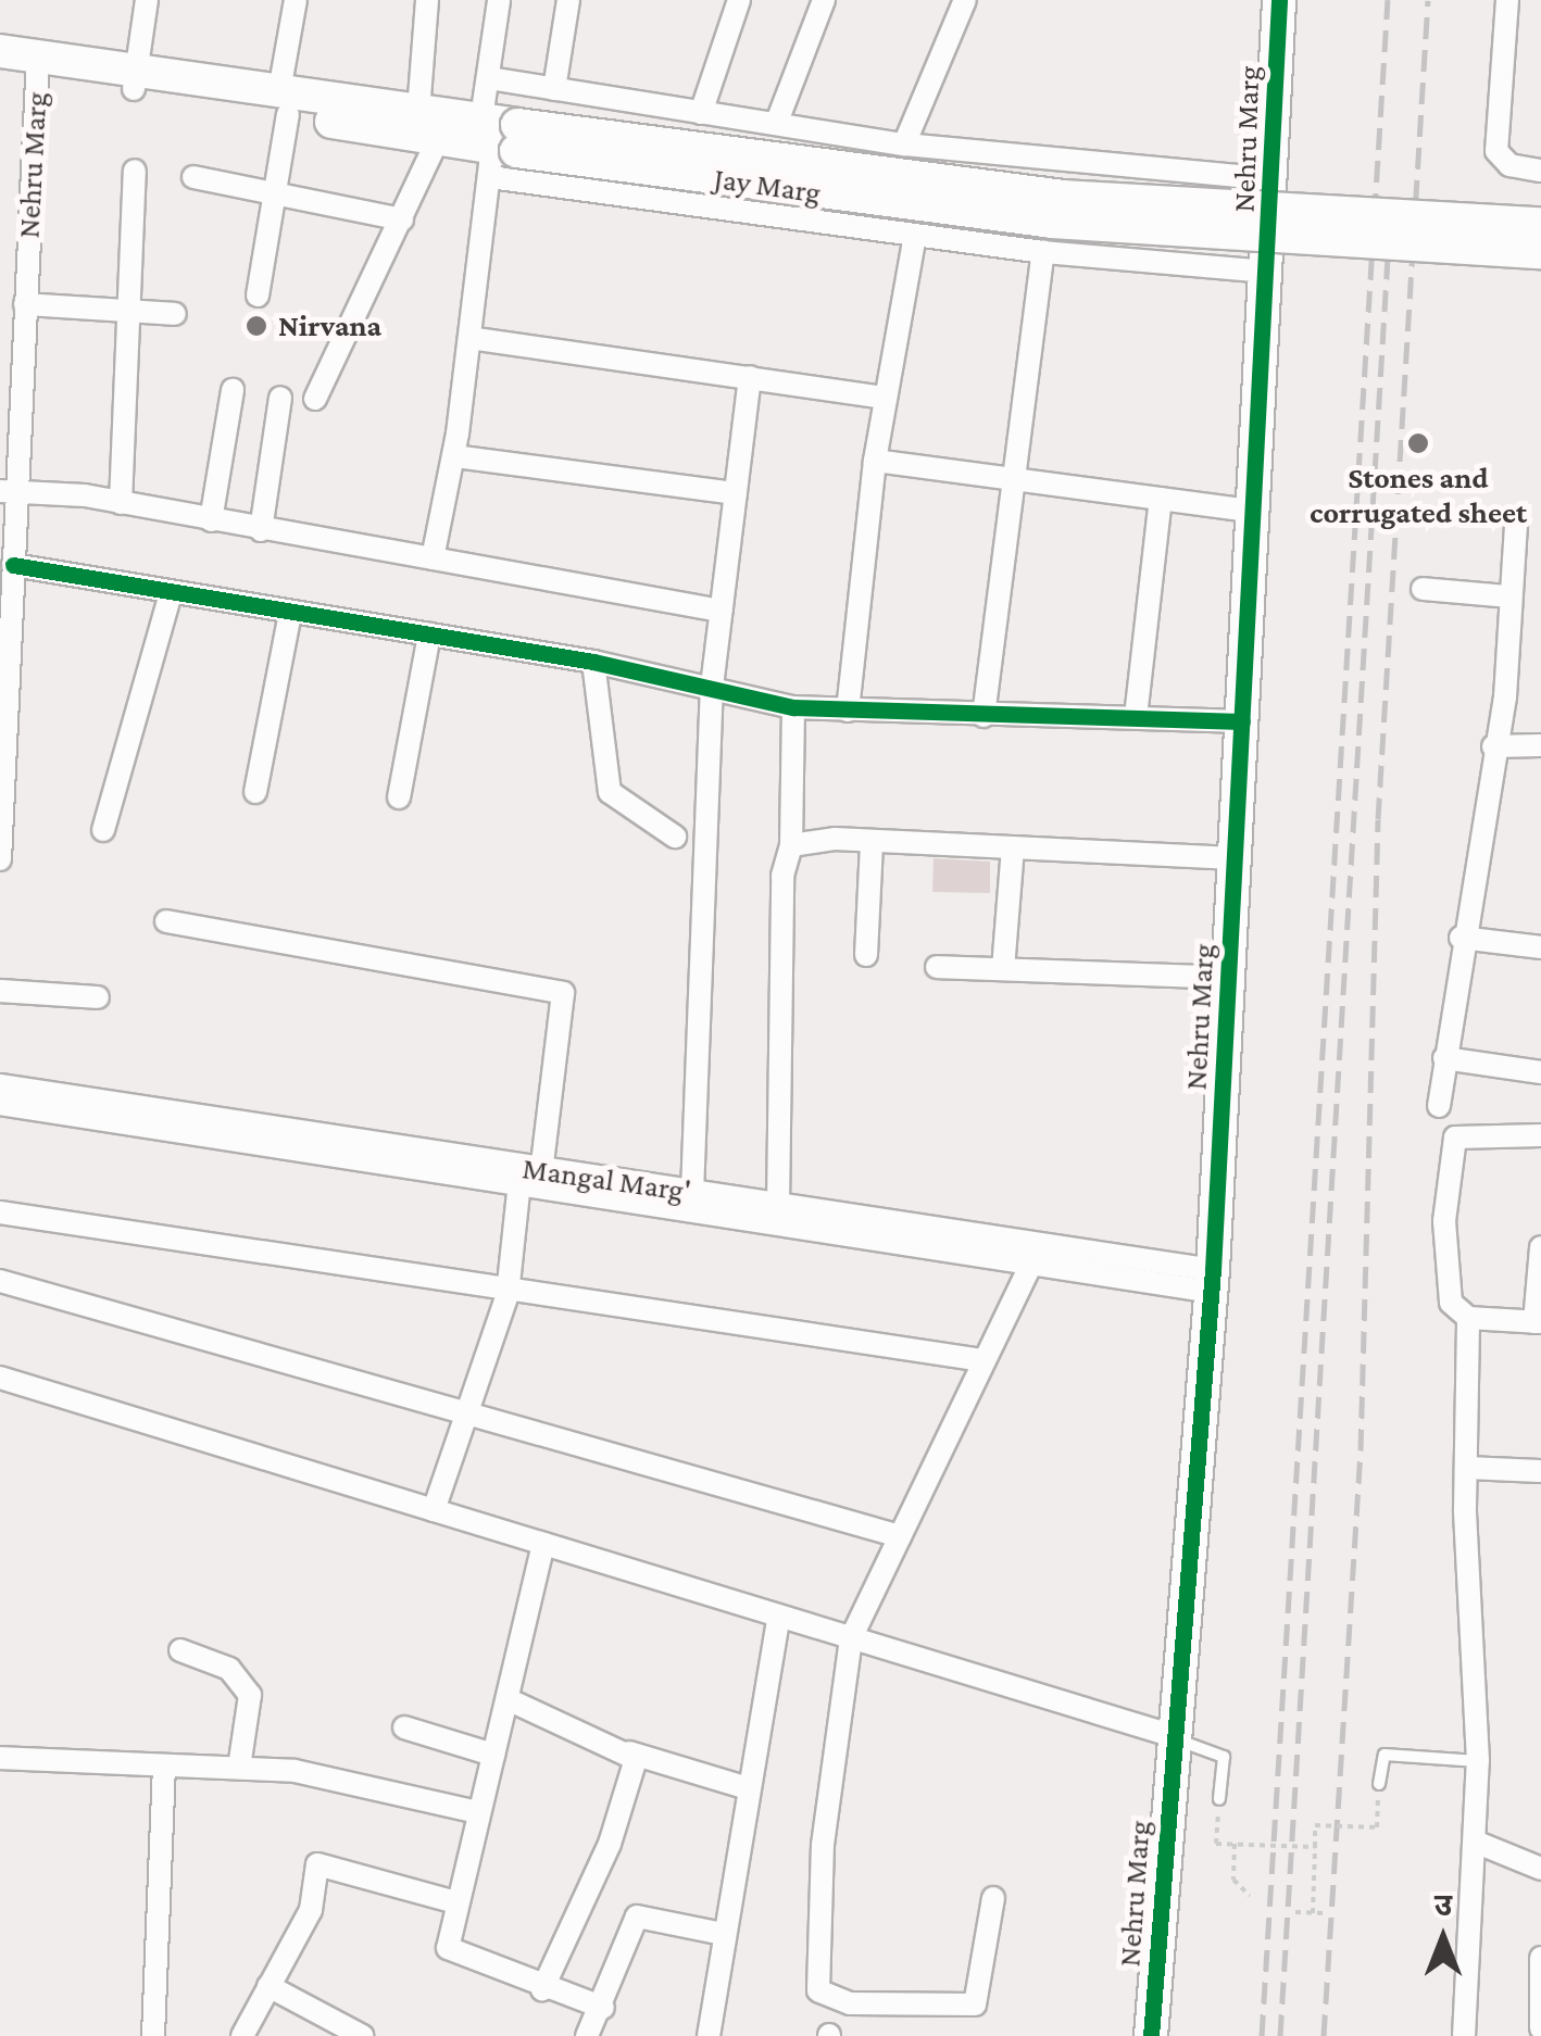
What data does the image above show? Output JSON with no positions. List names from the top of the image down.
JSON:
{
  "streets": {
    "main road": ["Nehru Marg", "Jay Marg"],
    "street": ["Mangal Marg'"]
  },
  "crossings": [
    ["Nehru Marg", "Jay Marg"],
    ["Nehru Marg", "Mangal Marg'"]
  ],
  "places": ["Nirvana", "Stones and corrugated sheet"],
  "north": "top"
}
